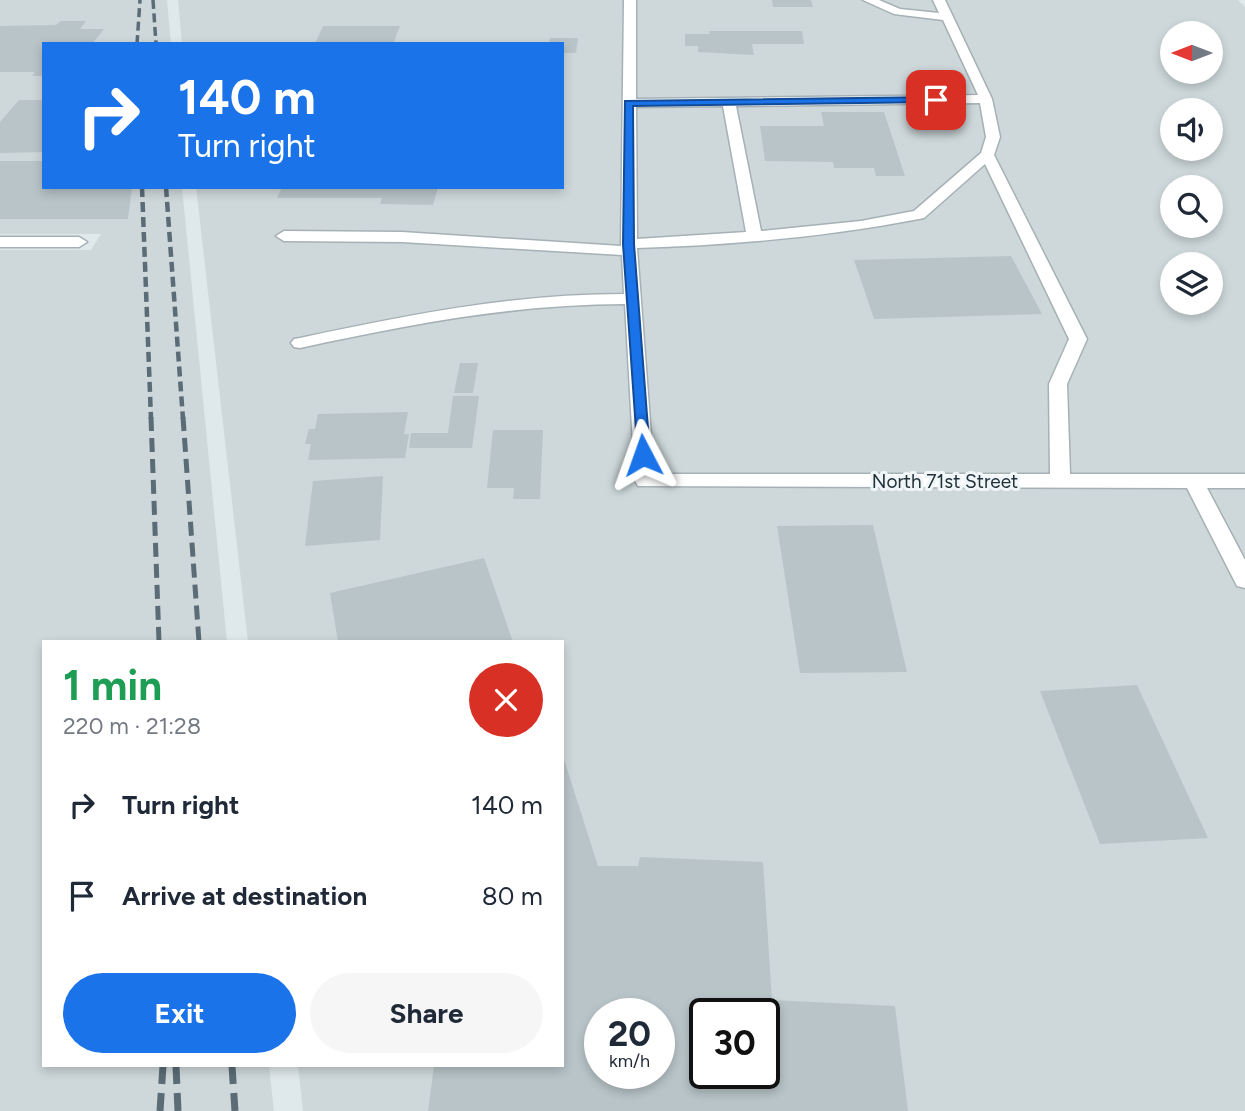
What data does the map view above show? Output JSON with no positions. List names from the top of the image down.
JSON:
{
  "streets": {
    "street": ["North 71st Street"]
  },
  "north": "left",
  "page": {
    "turn": ["140 m", "Turn right"],
    "heading": ["1 min", "220 m · 21:28"],
    "list": [
      {
        "name": "Turn right",
        "value": "140 m"
      },
      {
        "name": "Arrive at destination",
        "value": "80 m"
      }
    ],
    "buttons": ["Exit", "Share"],
    "speed": "20 km/h",
    "limit": "30"
  }
}
